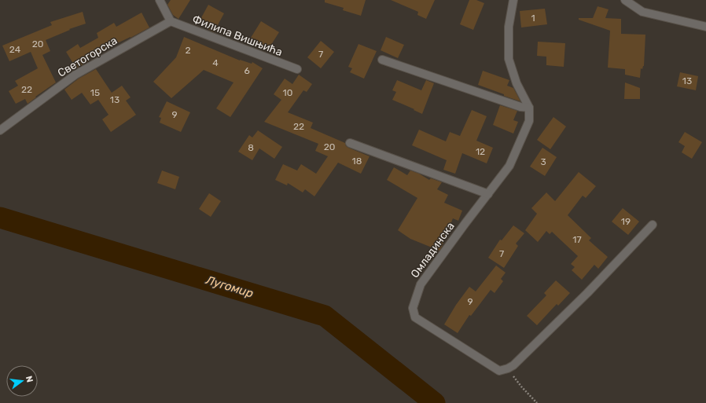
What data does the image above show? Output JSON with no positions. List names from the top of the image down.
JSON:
{
  "streets": {
    "street": ["Филипа Вишњића", "Светогорска", "Омладинска"]
  },
  "crossings": [
    ["Филипа Вишњића", "Светогорска"]
  ],
  "water": ["Лугомир"],
  "house_numbers": [
    "1",
    "20",
    "24",
    "2",
    "7",
    "4",
    "6",
    "13",
    "22",
    "15",
    "10",
    "13",
    "9",
    "22",
    "20",
    "8",
    "12",
    "18",
    "3",
    "19",
    "17",
    "7",
    "9"
  ],
  "north": "right"
}
